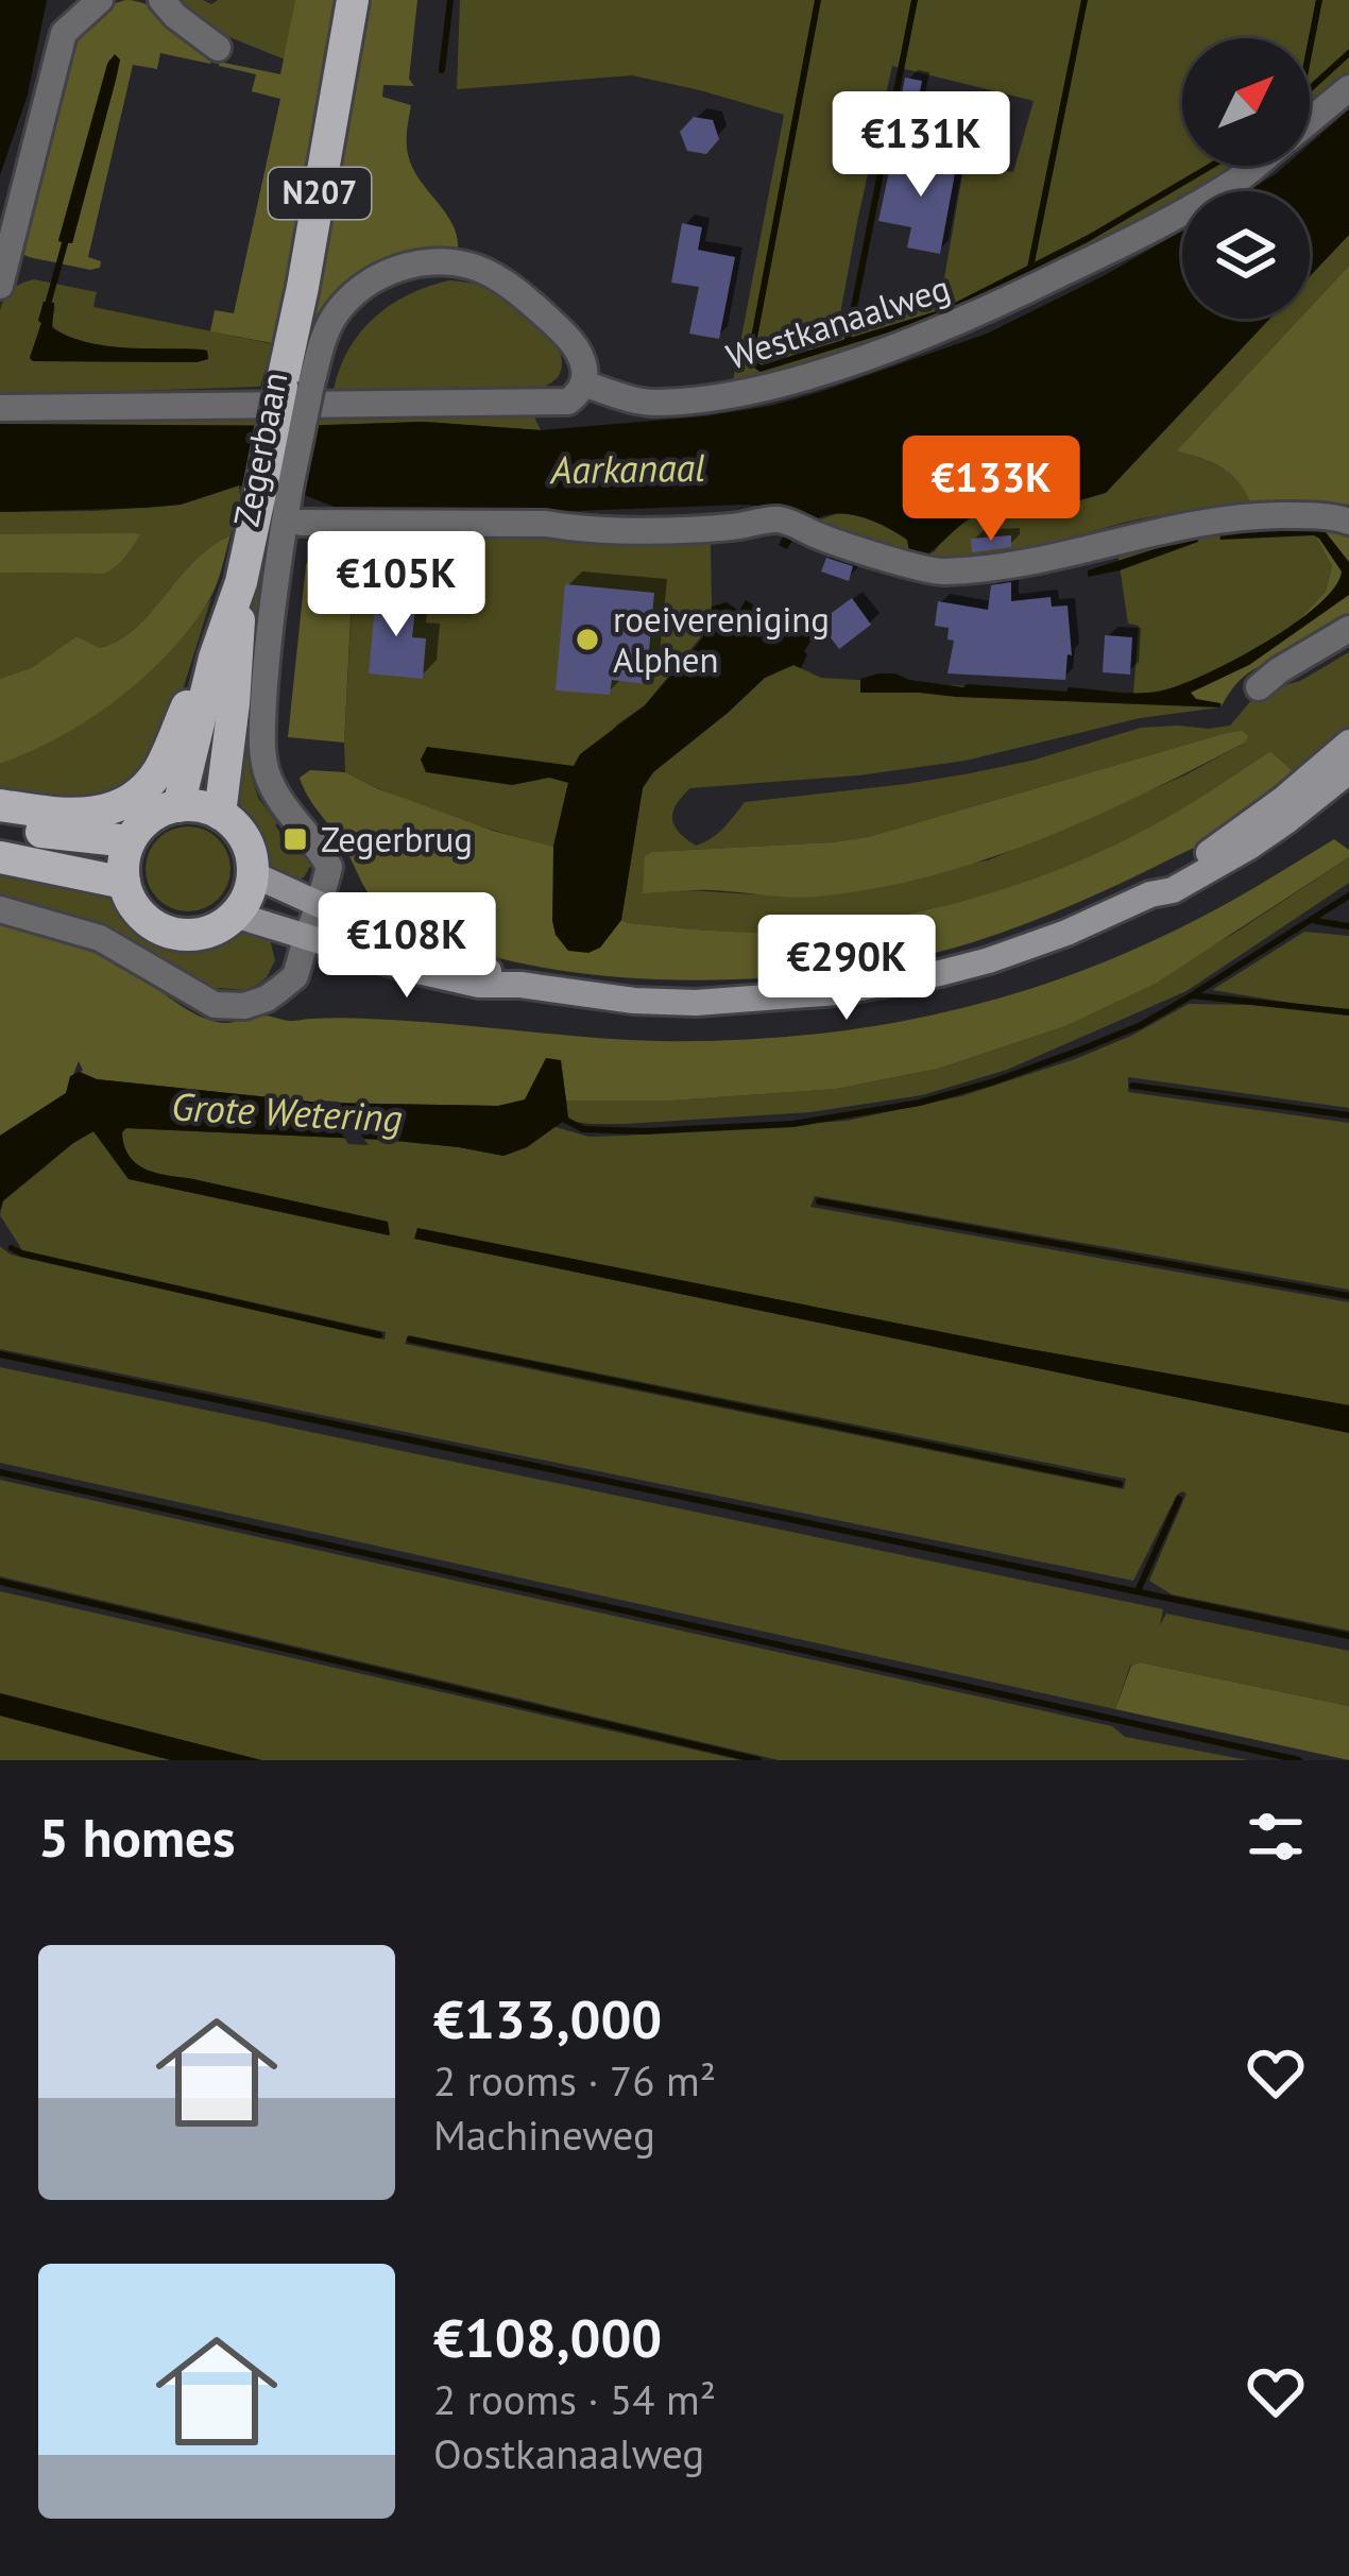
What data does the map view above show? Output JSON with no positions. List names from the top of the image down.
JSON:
{
  "streets": {
    "main road": ["N207", "Zegerbaan"],
    "street": ["Westkanaalweg"]
  },
  "crossings": [
    ["N207", "Zegerbaan"],
    ["Westkanaalweg", "Zegerbaan"]
  ],
  "water": ["Aarkanaal", "Grote Wetering"],
  "places": {
    "other": ["roeivereniging Alphen"],
    "transit": ["Zegerbrug"]
  },
  "north": "top right",
  "page": {
    "price": [
      "€131K",
      "€133K",
      "€105K",
      "€108K",
      "€290K"
    ],
    "heading": "5 homes",
    "list": [
      {
        "name": "€133,000",
        "note": "2 rooms · 76 m² · Machineweg"
      },
      {
        "name": "€108,000",
        "note": "2 rooms · 54 m² · Oostkanaalweg"
      }
    ]
  }
}
